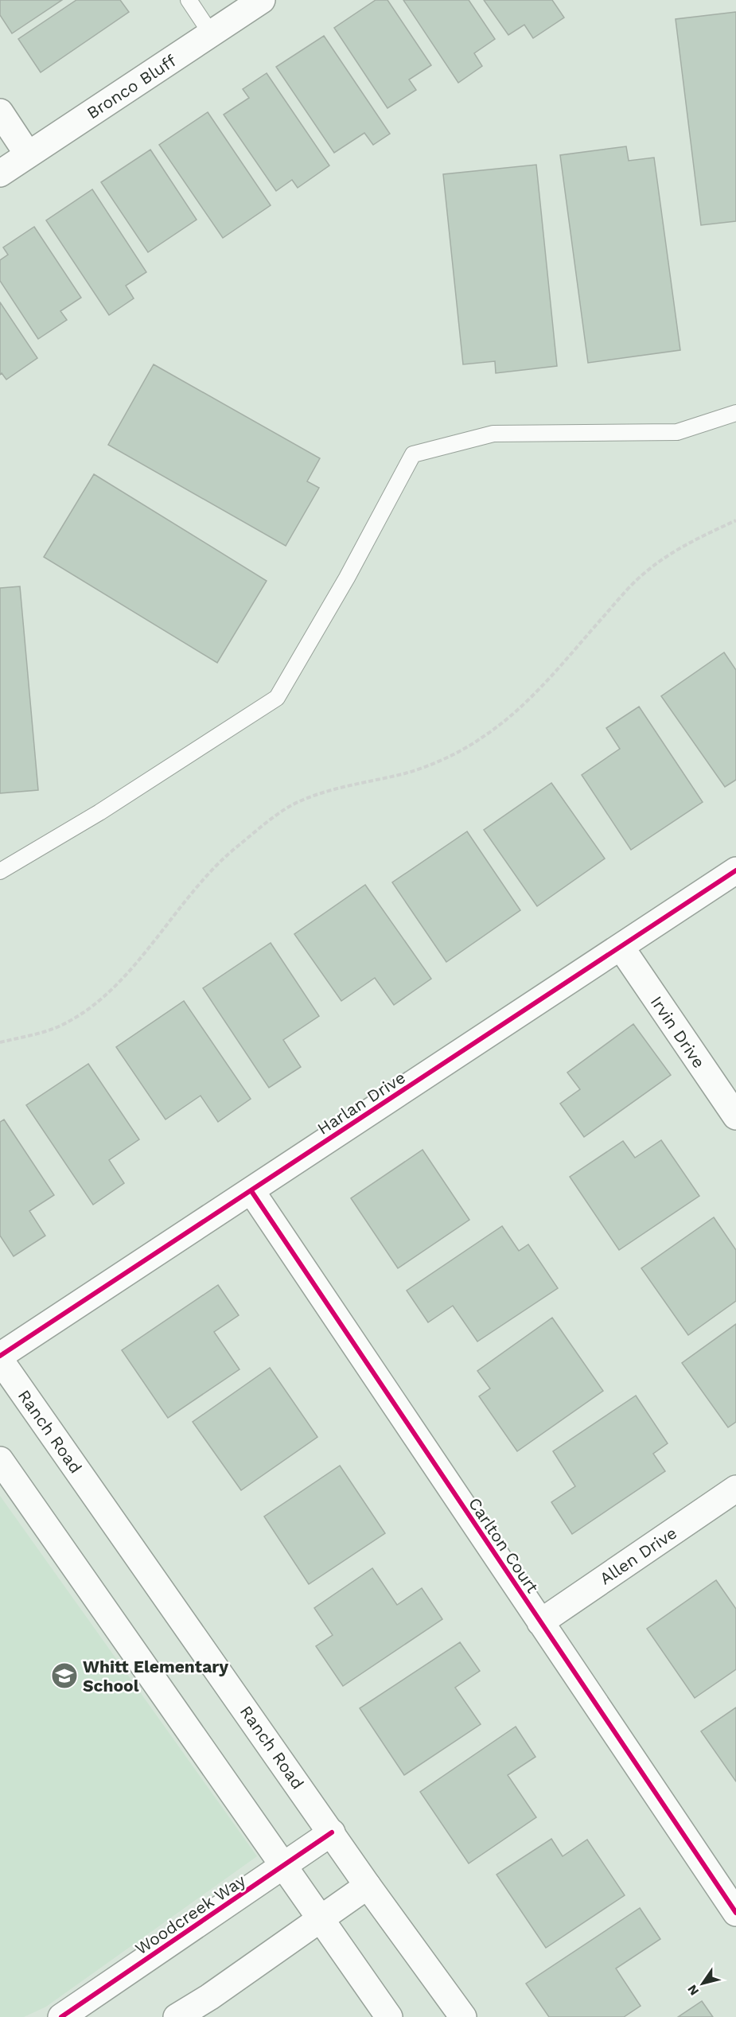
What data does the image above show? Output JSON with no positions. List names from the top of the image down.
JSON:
{
  "streets": {
    "street": [
      "Bronco Bluff",
      "Irvin Drive",
      "Harlan Drive",
      "Ranch Road",
      "Carlton Court",
      "Allen Drive",
      "Woodcreek Way"
    ]
  },
  "crossings": [
    ["Irvin Drive", "Harlan Drive"],
    ["Harlan Drive", "Carlton Court"],
    ["Ranch Road", "Woodcreek Way"],
    ["Carlton Court", "Allen Drive"]
  ],
  "places": {
    "school or university": ["Whitt Elementary School"]
  },
  "north": "bottom left"
}
